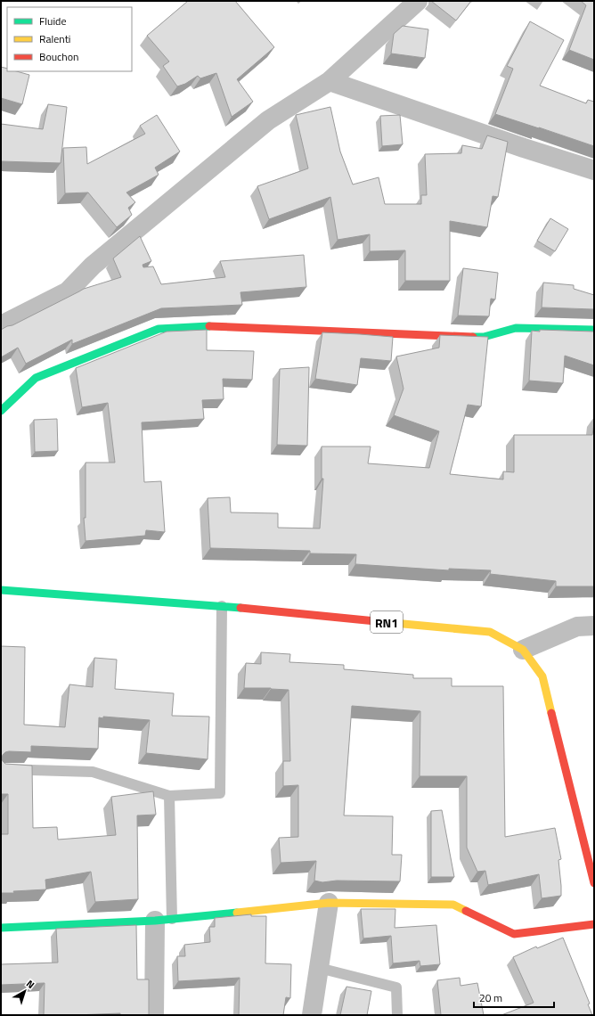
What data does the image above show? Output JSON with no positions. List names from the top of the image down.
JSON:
{
  "streets": {
    "main road": ["RN1"]
  },
  "legend": ["Fluide", "Ralenti", "Bouchon"],
  "scale_bar": "20 m",
  "north": "top right"
}
